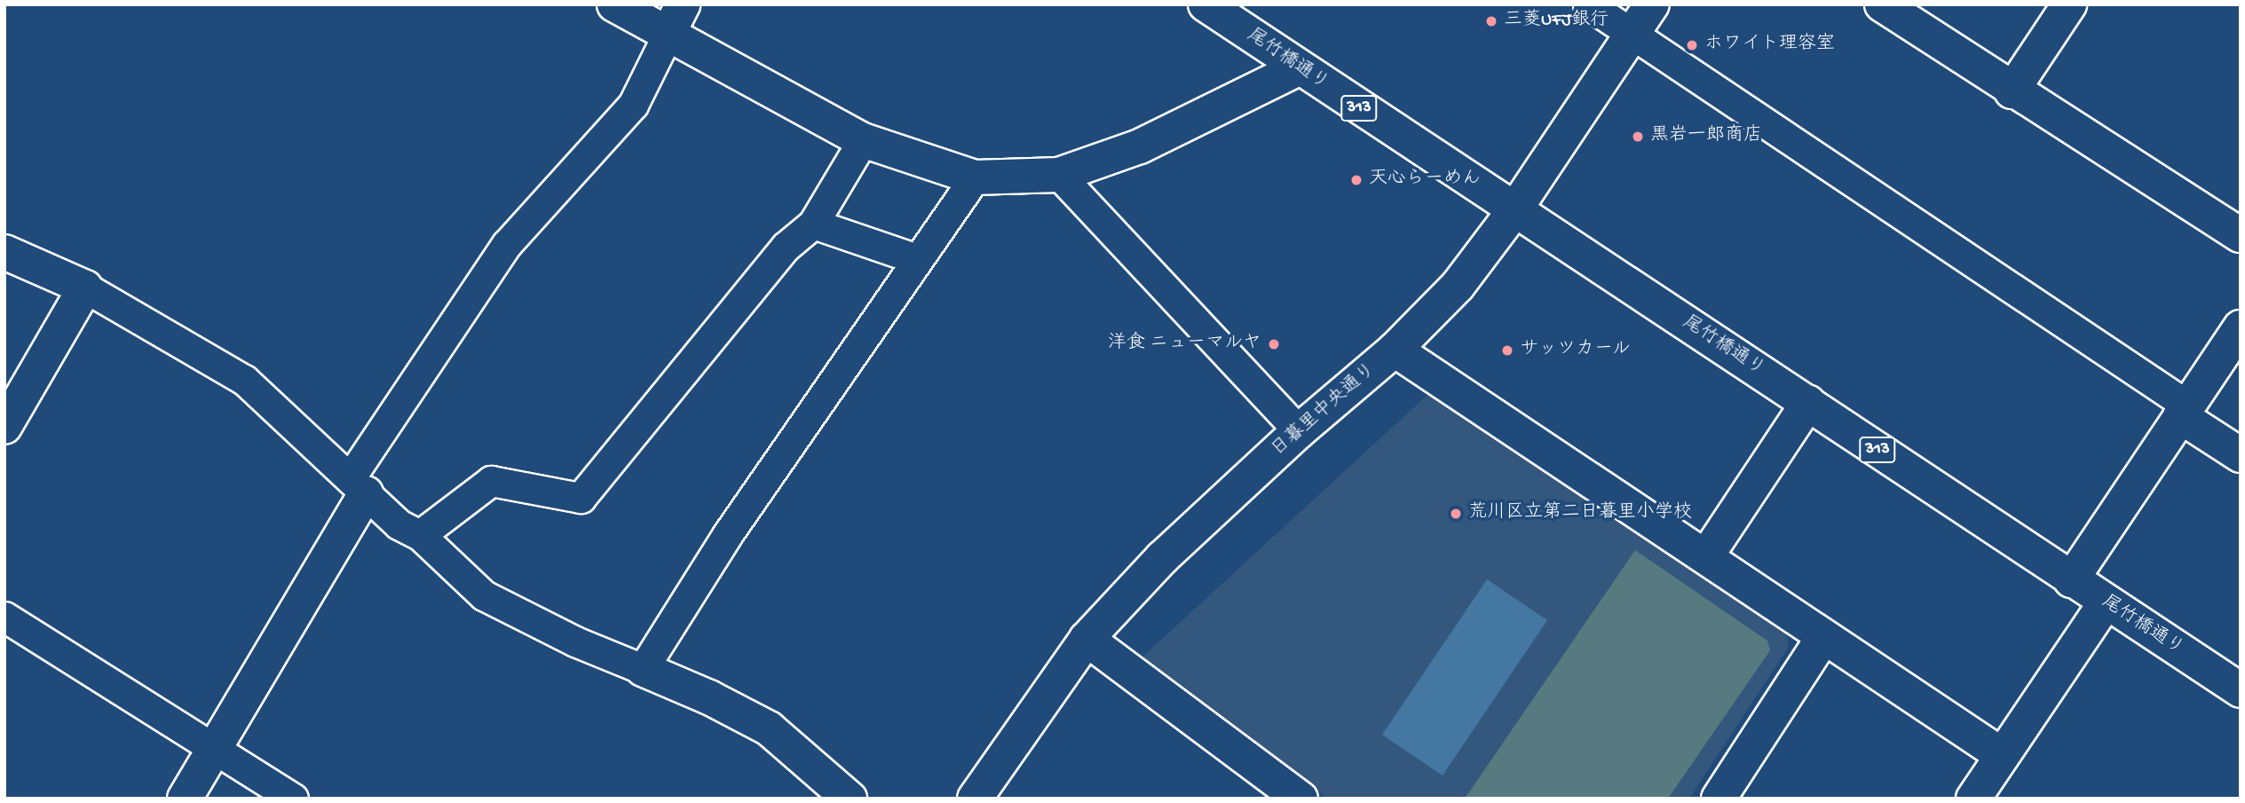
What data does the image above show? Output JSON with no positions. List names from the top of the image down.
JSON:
{
  "streets": {
    "street": ["尾竹橋通り", "313", "日暮里中央通り"]
  },
  "crossings": [
    ["尾竹橋通り", "日暮里中央通り"]
  ],
  "places": [
    "三菱UFJ銀行",
    "ホワイト理容室",
    "黒岩一郎商店",
    "天心らーめん",
    "洋食 ニューマルヤ",
    "サッツカール",
    "荒川区立第二日暮里小学校"
  ]
}
